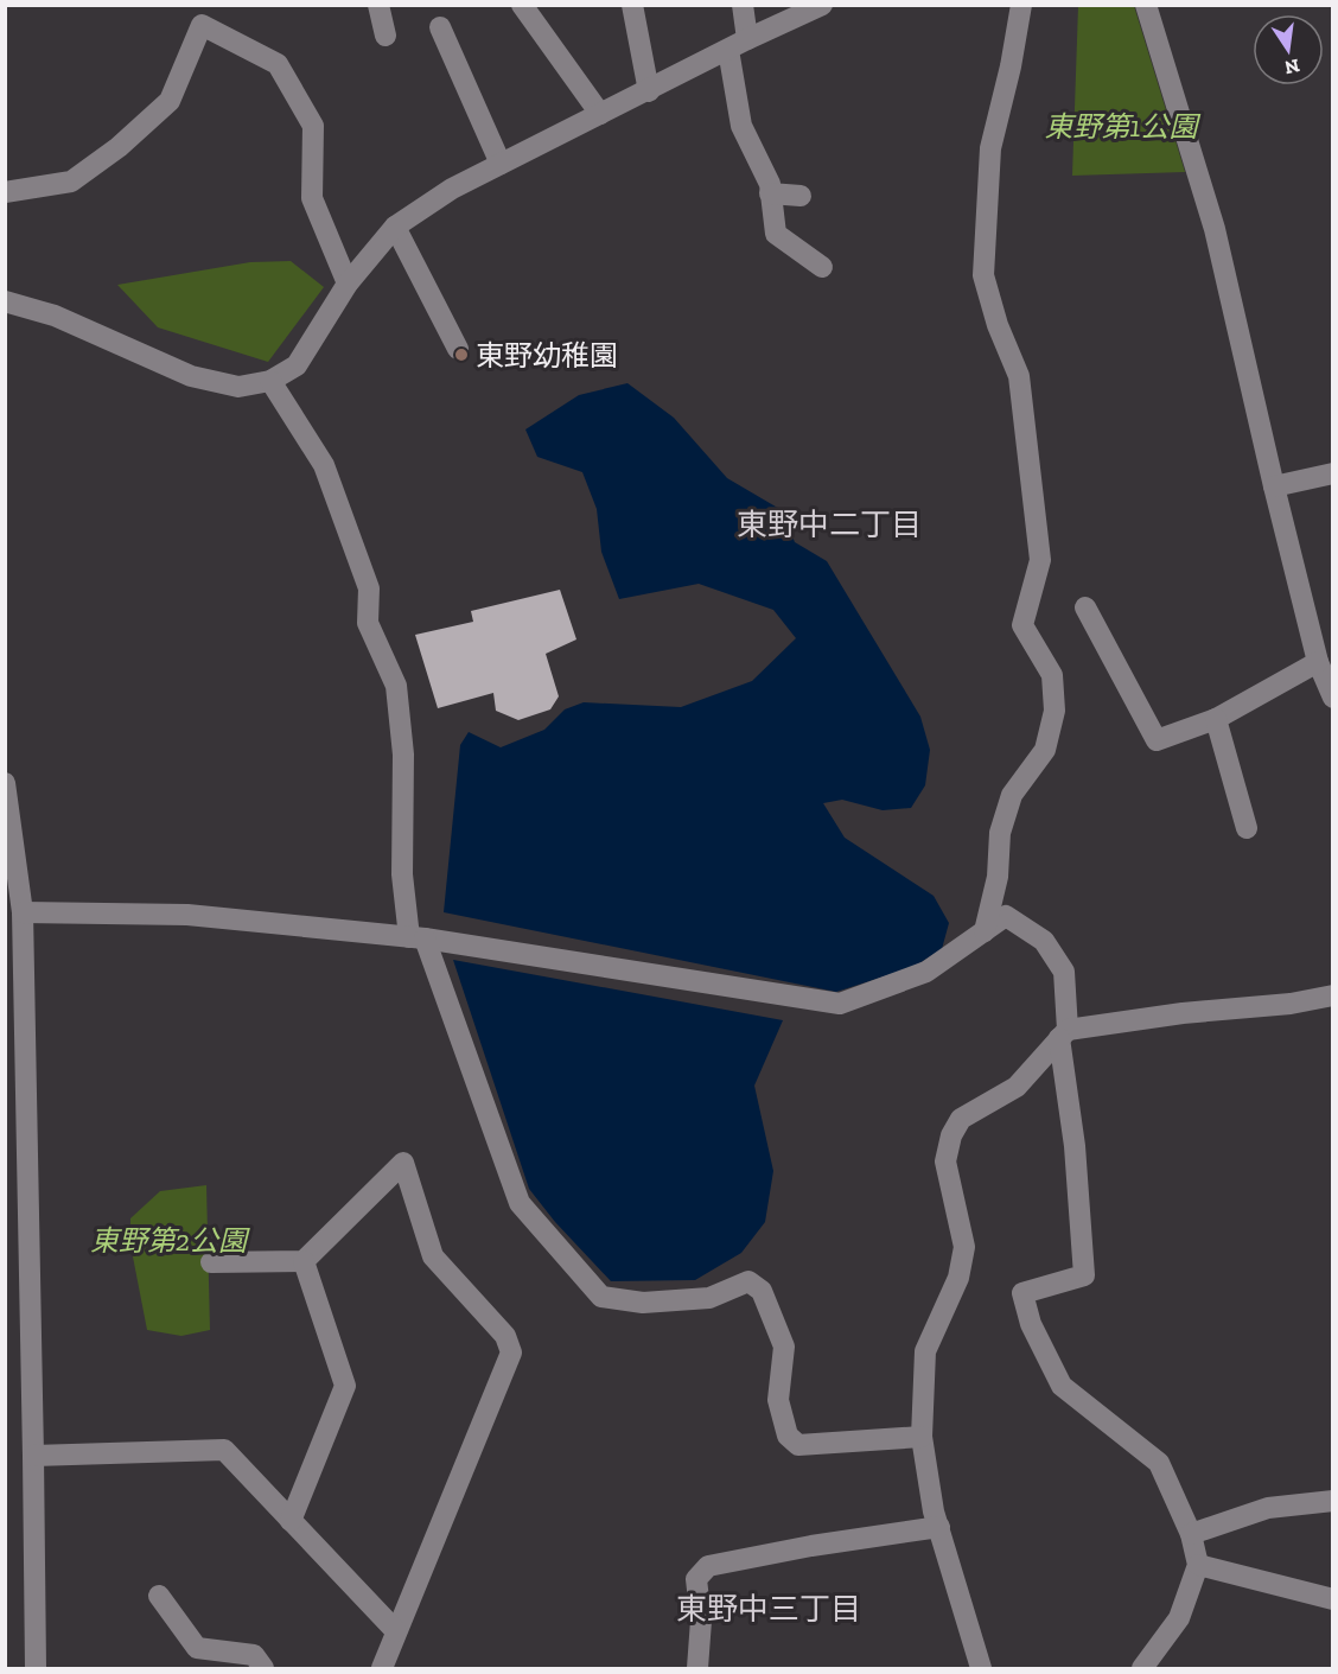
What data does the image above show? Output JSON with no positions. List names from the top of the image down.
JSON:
{
  "districts": ["東野中二丁目", "東野中三丁目"],
  "parks": ["東野第1公園", "東野第2公園"],
  "places": ["東野幼稚園"],
  "north": "bottom"
}
